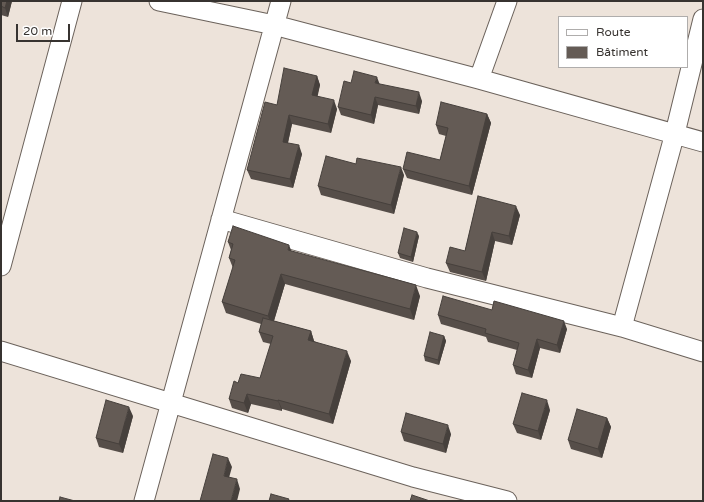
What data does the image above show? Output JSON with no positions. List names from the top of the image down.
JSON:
{
  "legend": ["Route", "Bâtiment"],
  "scale_bar": "20 m"
}
